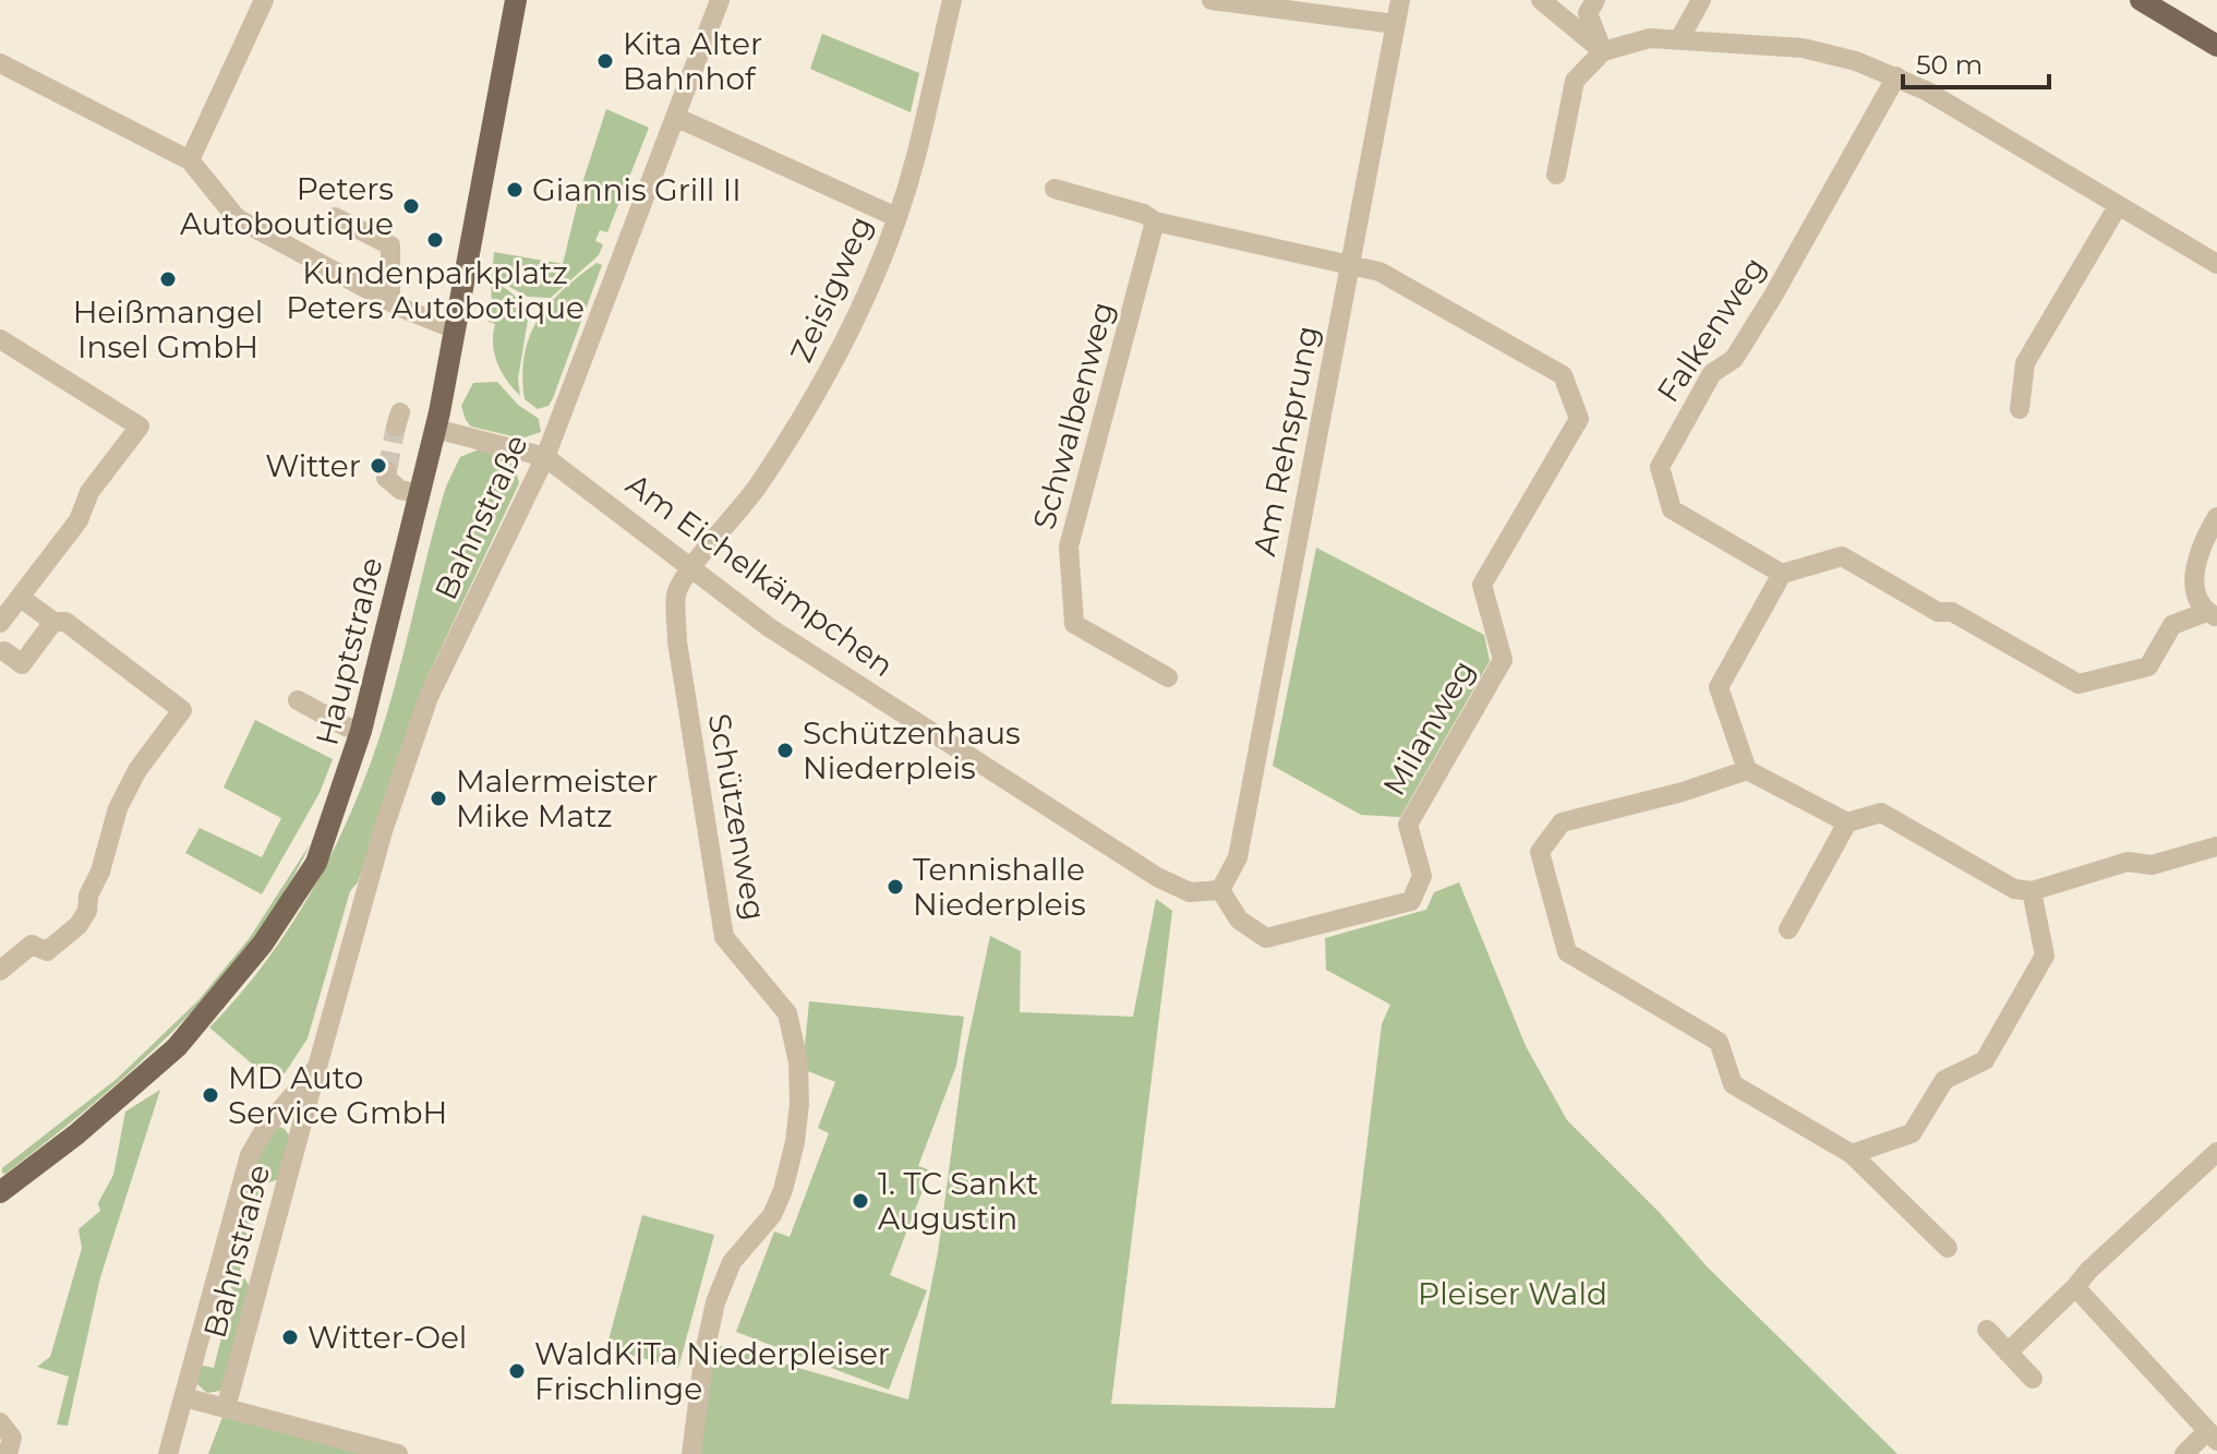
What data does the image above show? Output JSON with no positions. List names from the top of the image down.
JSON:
{
  "streets": {
    "main road": ["Hauptstraße"],
    "street": [
      "Zeisigweg",
      "Falkenweg",
      "Schwalbenweg",
      "Am Rehsprung",
      "Bahnstraße",
      "Am Eichelkämpchen",
      "Milanweg",
      "Schützenweg"
    ]
  },
  "crossings": [
    ["Zeisigweg", "Am Eichelkämpchen"],
    ["Zeisigweg", "Schützenweg"],
    ["Am Rehsprung", "Am Eichelkämpchen"],
    ["Am Rehsprung", "Milanweg"],
    ["Bahnstraße", "Am Eichelkämpchen"],
    ["Am Eichelkämpchen", "Hauptstraße"],
    ["Am Eichelkämpchen", "Milanweg"],
    ["Am Eichelkämpchen", "Schützenweg"]
  ],
  "parks": ["Pleiser Wald"],
  "places": [
    "Kita Alter Bahnhof",
    "Giannis Grill II",
    "Peters Autoboutique",
    "Kundenparkplatz Peters Autobotique",
    "Heißmangel Insel GmbH",
    "Witter",
    "Schützenhaus Niederpleis",
    "Malermeister Mike Matz",
    "Tennishalle Niederpleis",
    "MD Auto Service GmbH",
    "1. TC Sankt Augustin",
    "Witter-Oel",
    "WaldKiTa Niederpleiser Frischlinge"
  ],
  "scale_bar": "50 m"
}
